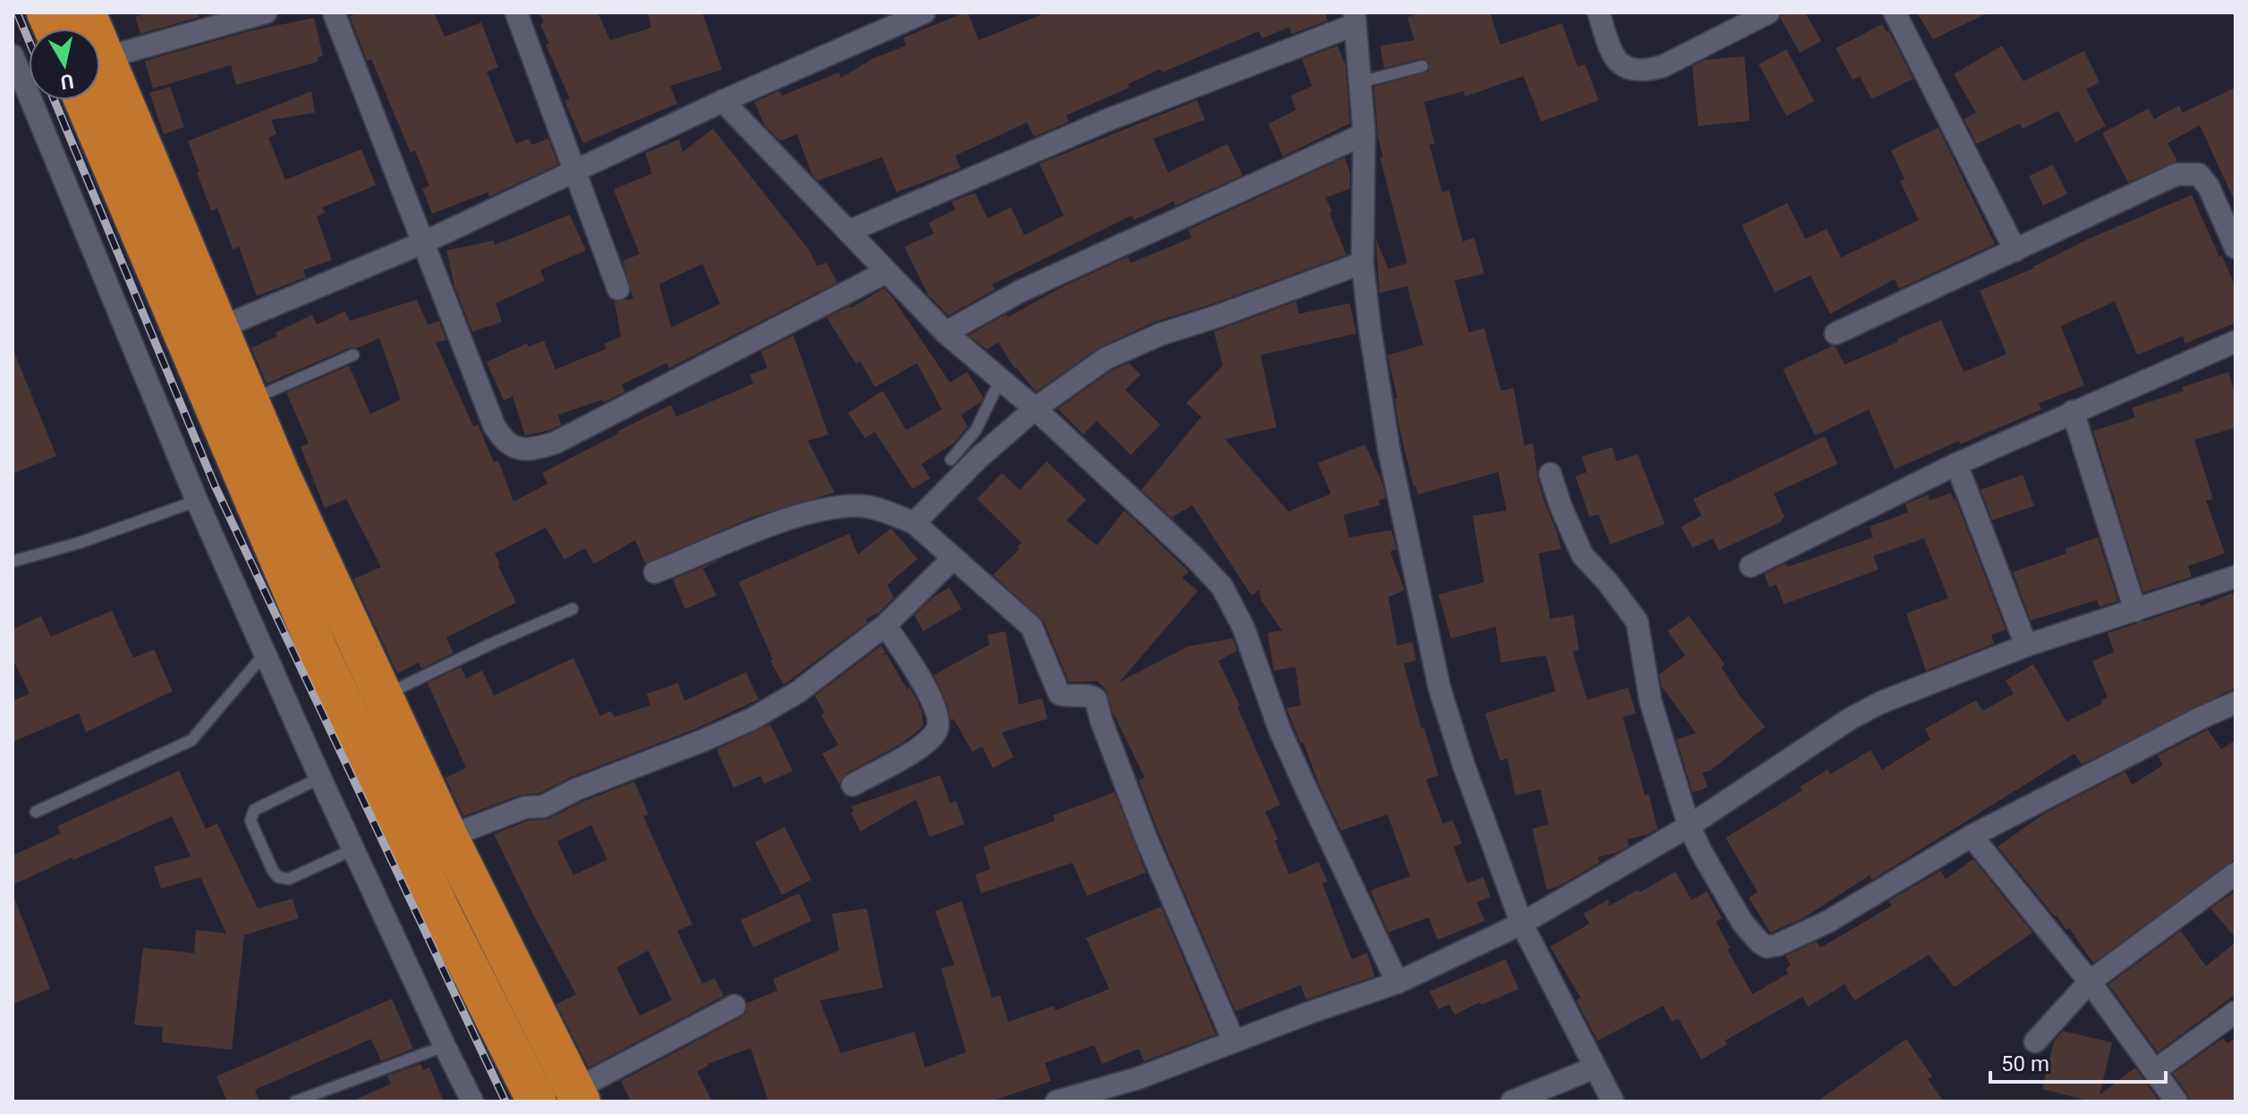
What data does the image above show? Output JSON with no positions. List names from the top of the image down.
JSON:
{
  "scale_bar": "50 m",
  "north": "bottom"
}
